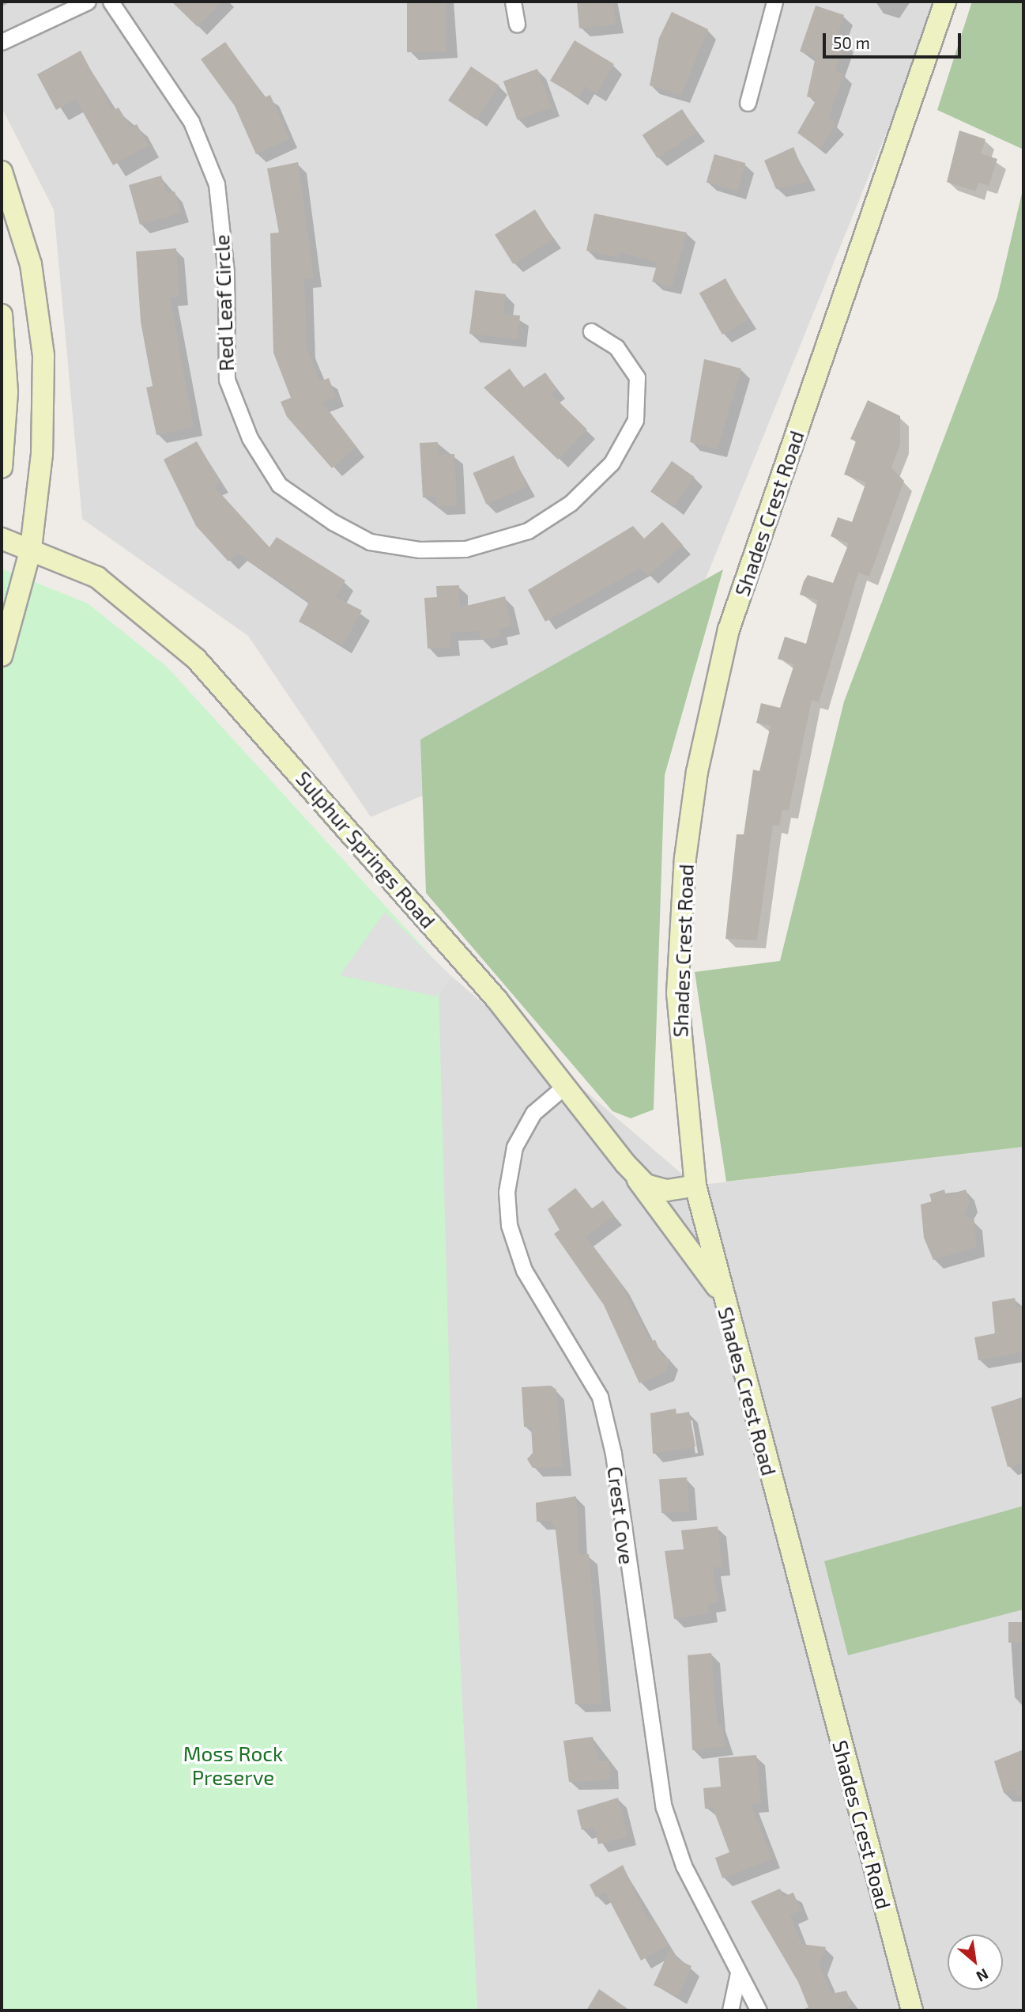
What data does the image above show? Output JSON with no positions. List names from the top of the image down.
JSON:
{
  "streets": {
    "street": [
      "Red Leaf Circle",
      "Shades Crest Road",
      "Sulphur Springs Road",
      "Crest Cove"
    ]
  },
  "crossings": [
    ["Shades Crest Road", "Sulphur Springs Road"],
    ["Sulphur Springs Road", "Crest Cove"]
  ],
  "parks": ["Moss Rock Preserve"],
  "scale_bar": "50 m",
  "north": "bottom right"
}
